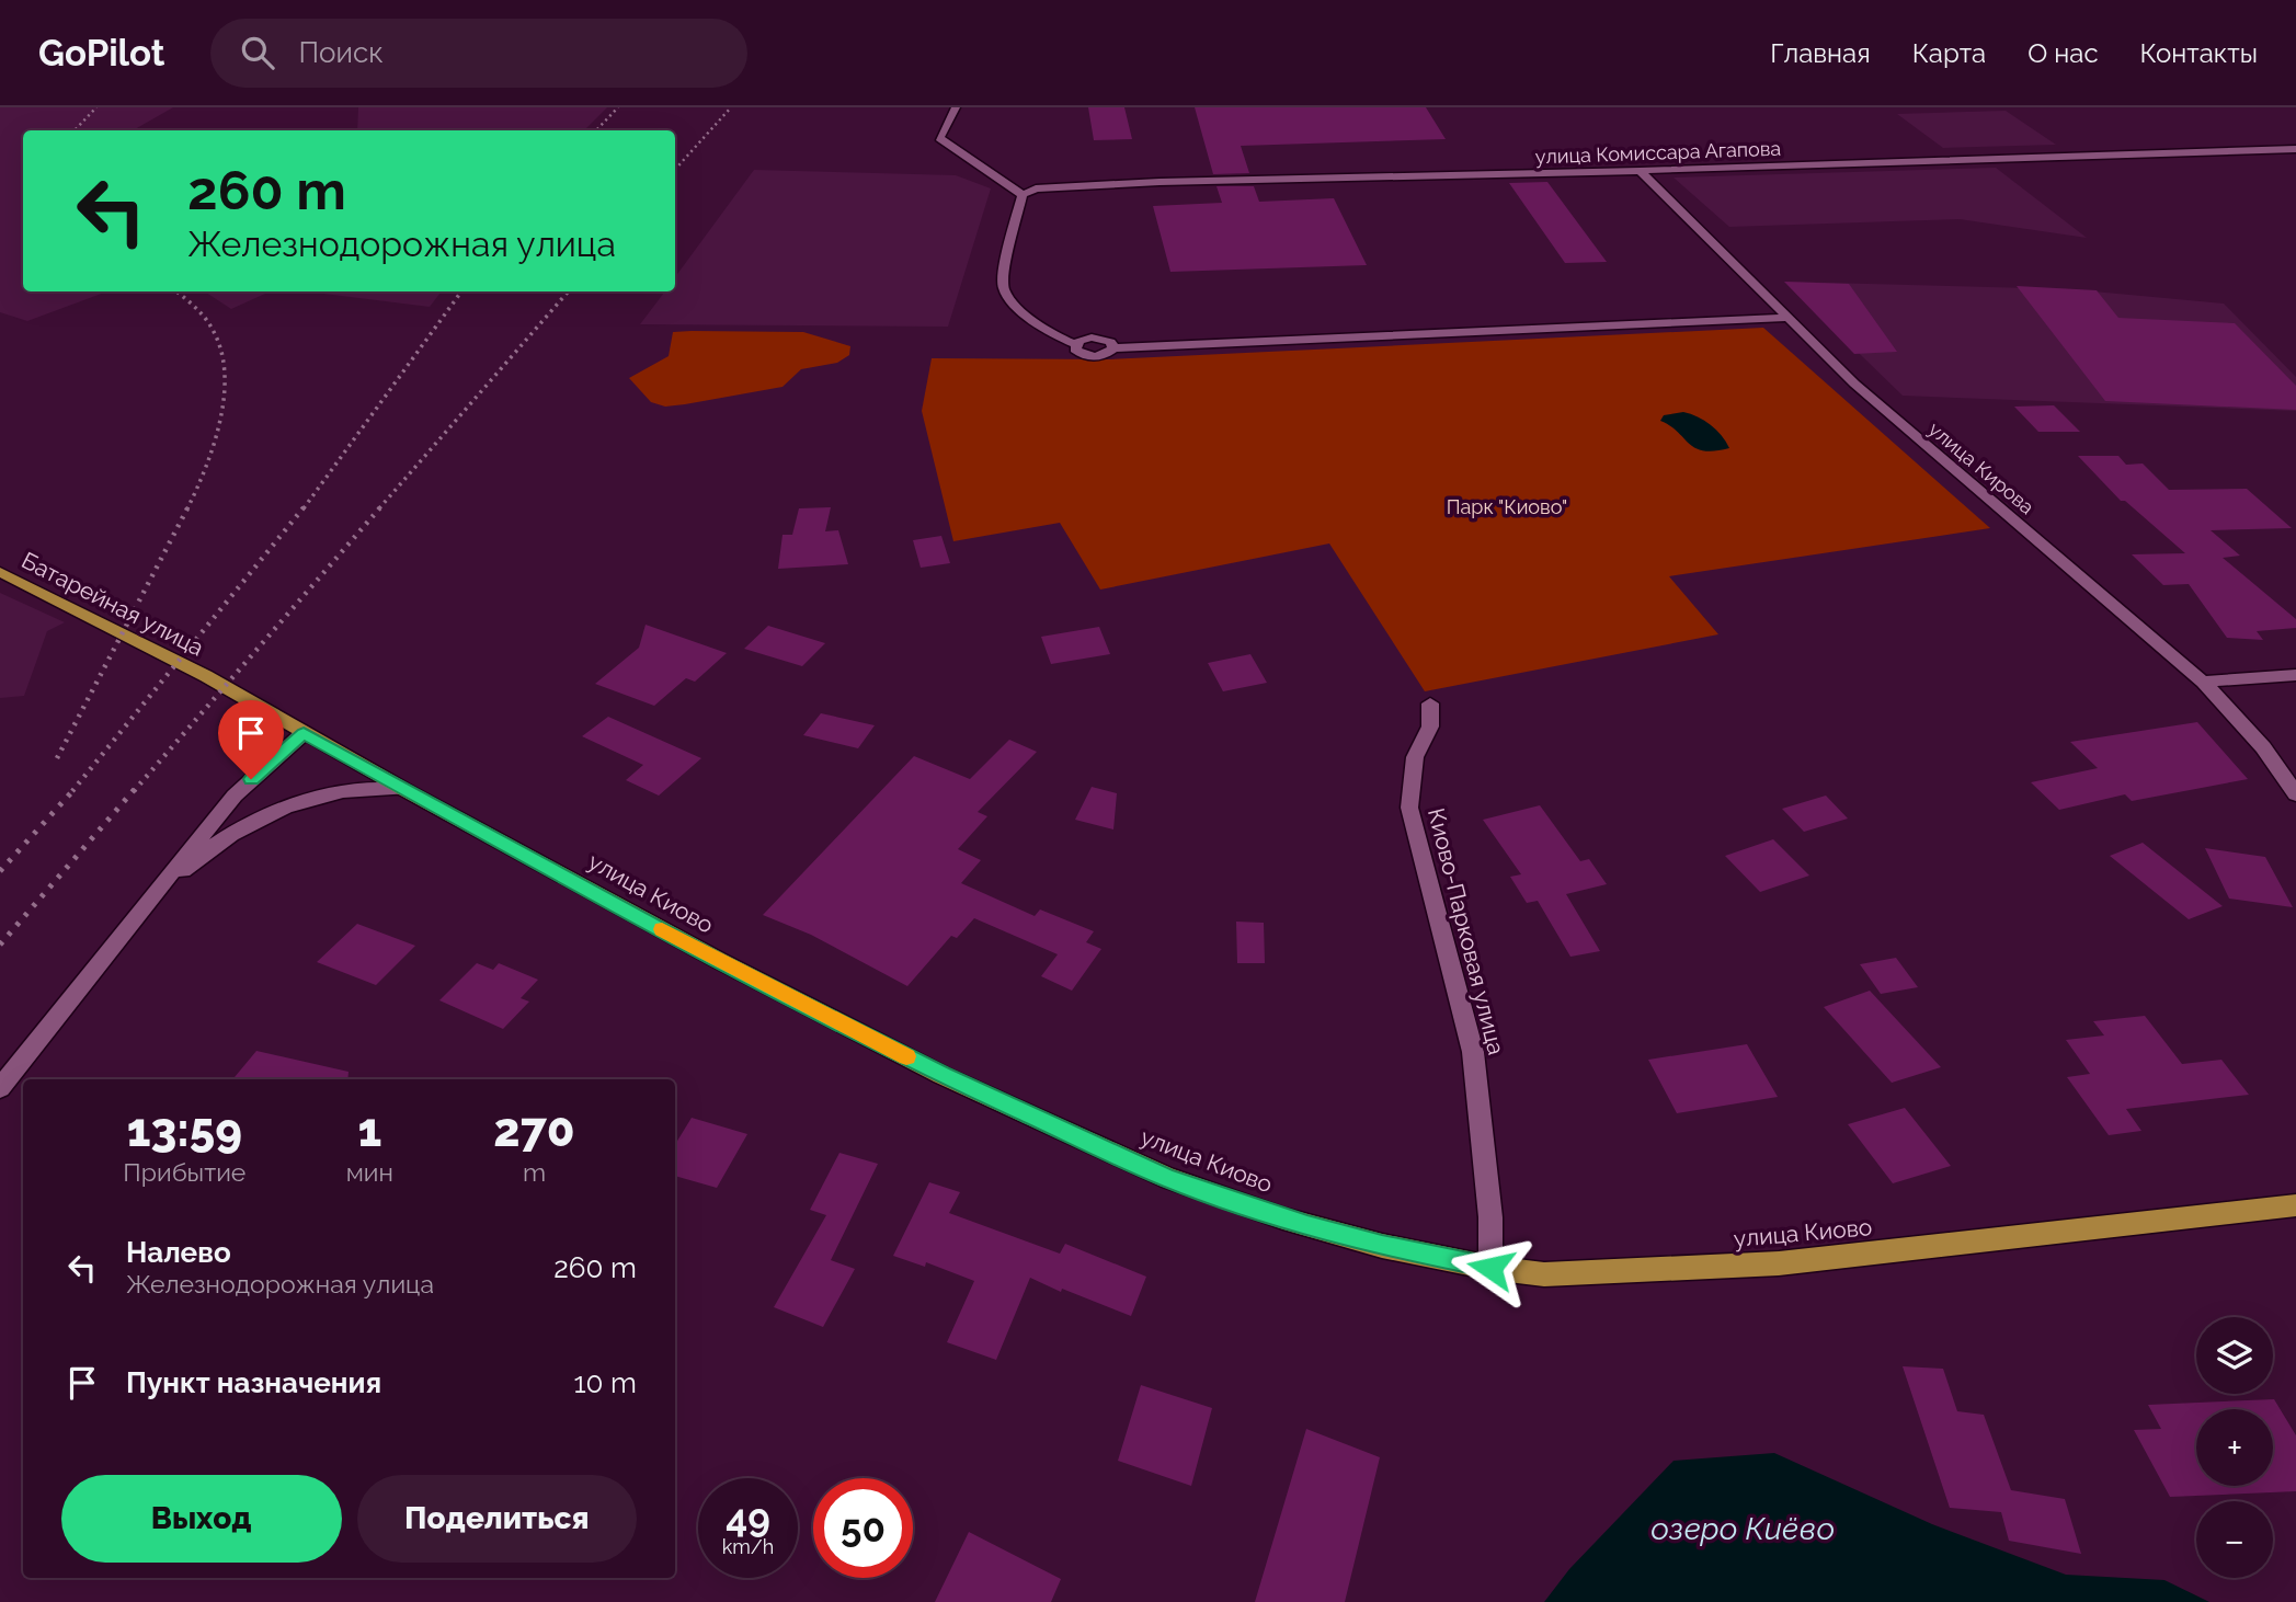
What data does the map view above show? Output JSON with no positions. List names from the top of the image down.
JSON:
{
  "streets": {
    "main road": ["Батарейная улица", "улица Киово"],
    "street": ["улица Комиссара Агапова", "улица Кирова", "Киово-Парковая улица"]
  },
  "crossings": [
    ["улица Комиссара Агапова", "улица Кирова"],
    ["Батарейная улица", "улица Киово"],
    ["улица Киово", "Киово-Парковая улица"]
  ],
  "water": ["озеро Киёво"],
  "parks": ["Парк \"Киово\""],
  "page": {
    "header": "GoPilot",
    "search": "Поиск",
    "nav": [
      "Главная",
      "Карта",
      "О нас",
      "Контакты"
    ],
    "turn": ["260 m", "Железнодорожная улица"],
    "eta": [
      "13:59",
      "Прибытие",
      "1",
      "мин",
      "270",
      "m"
    ],
    "list": [
      {
        "name": "Налево",
        "note": "Железнодорожная улица",
        "value": "260 m"
      },
      {
        "name": "Пункт назначения",
        "value": "10 m"
      }
    ],
    "map_buttons": ["+", "−"],
    "buttons": ["Выход", "Поделиться"],
    "speed": "49 km/h",
    "limit": "50"
  }
}
